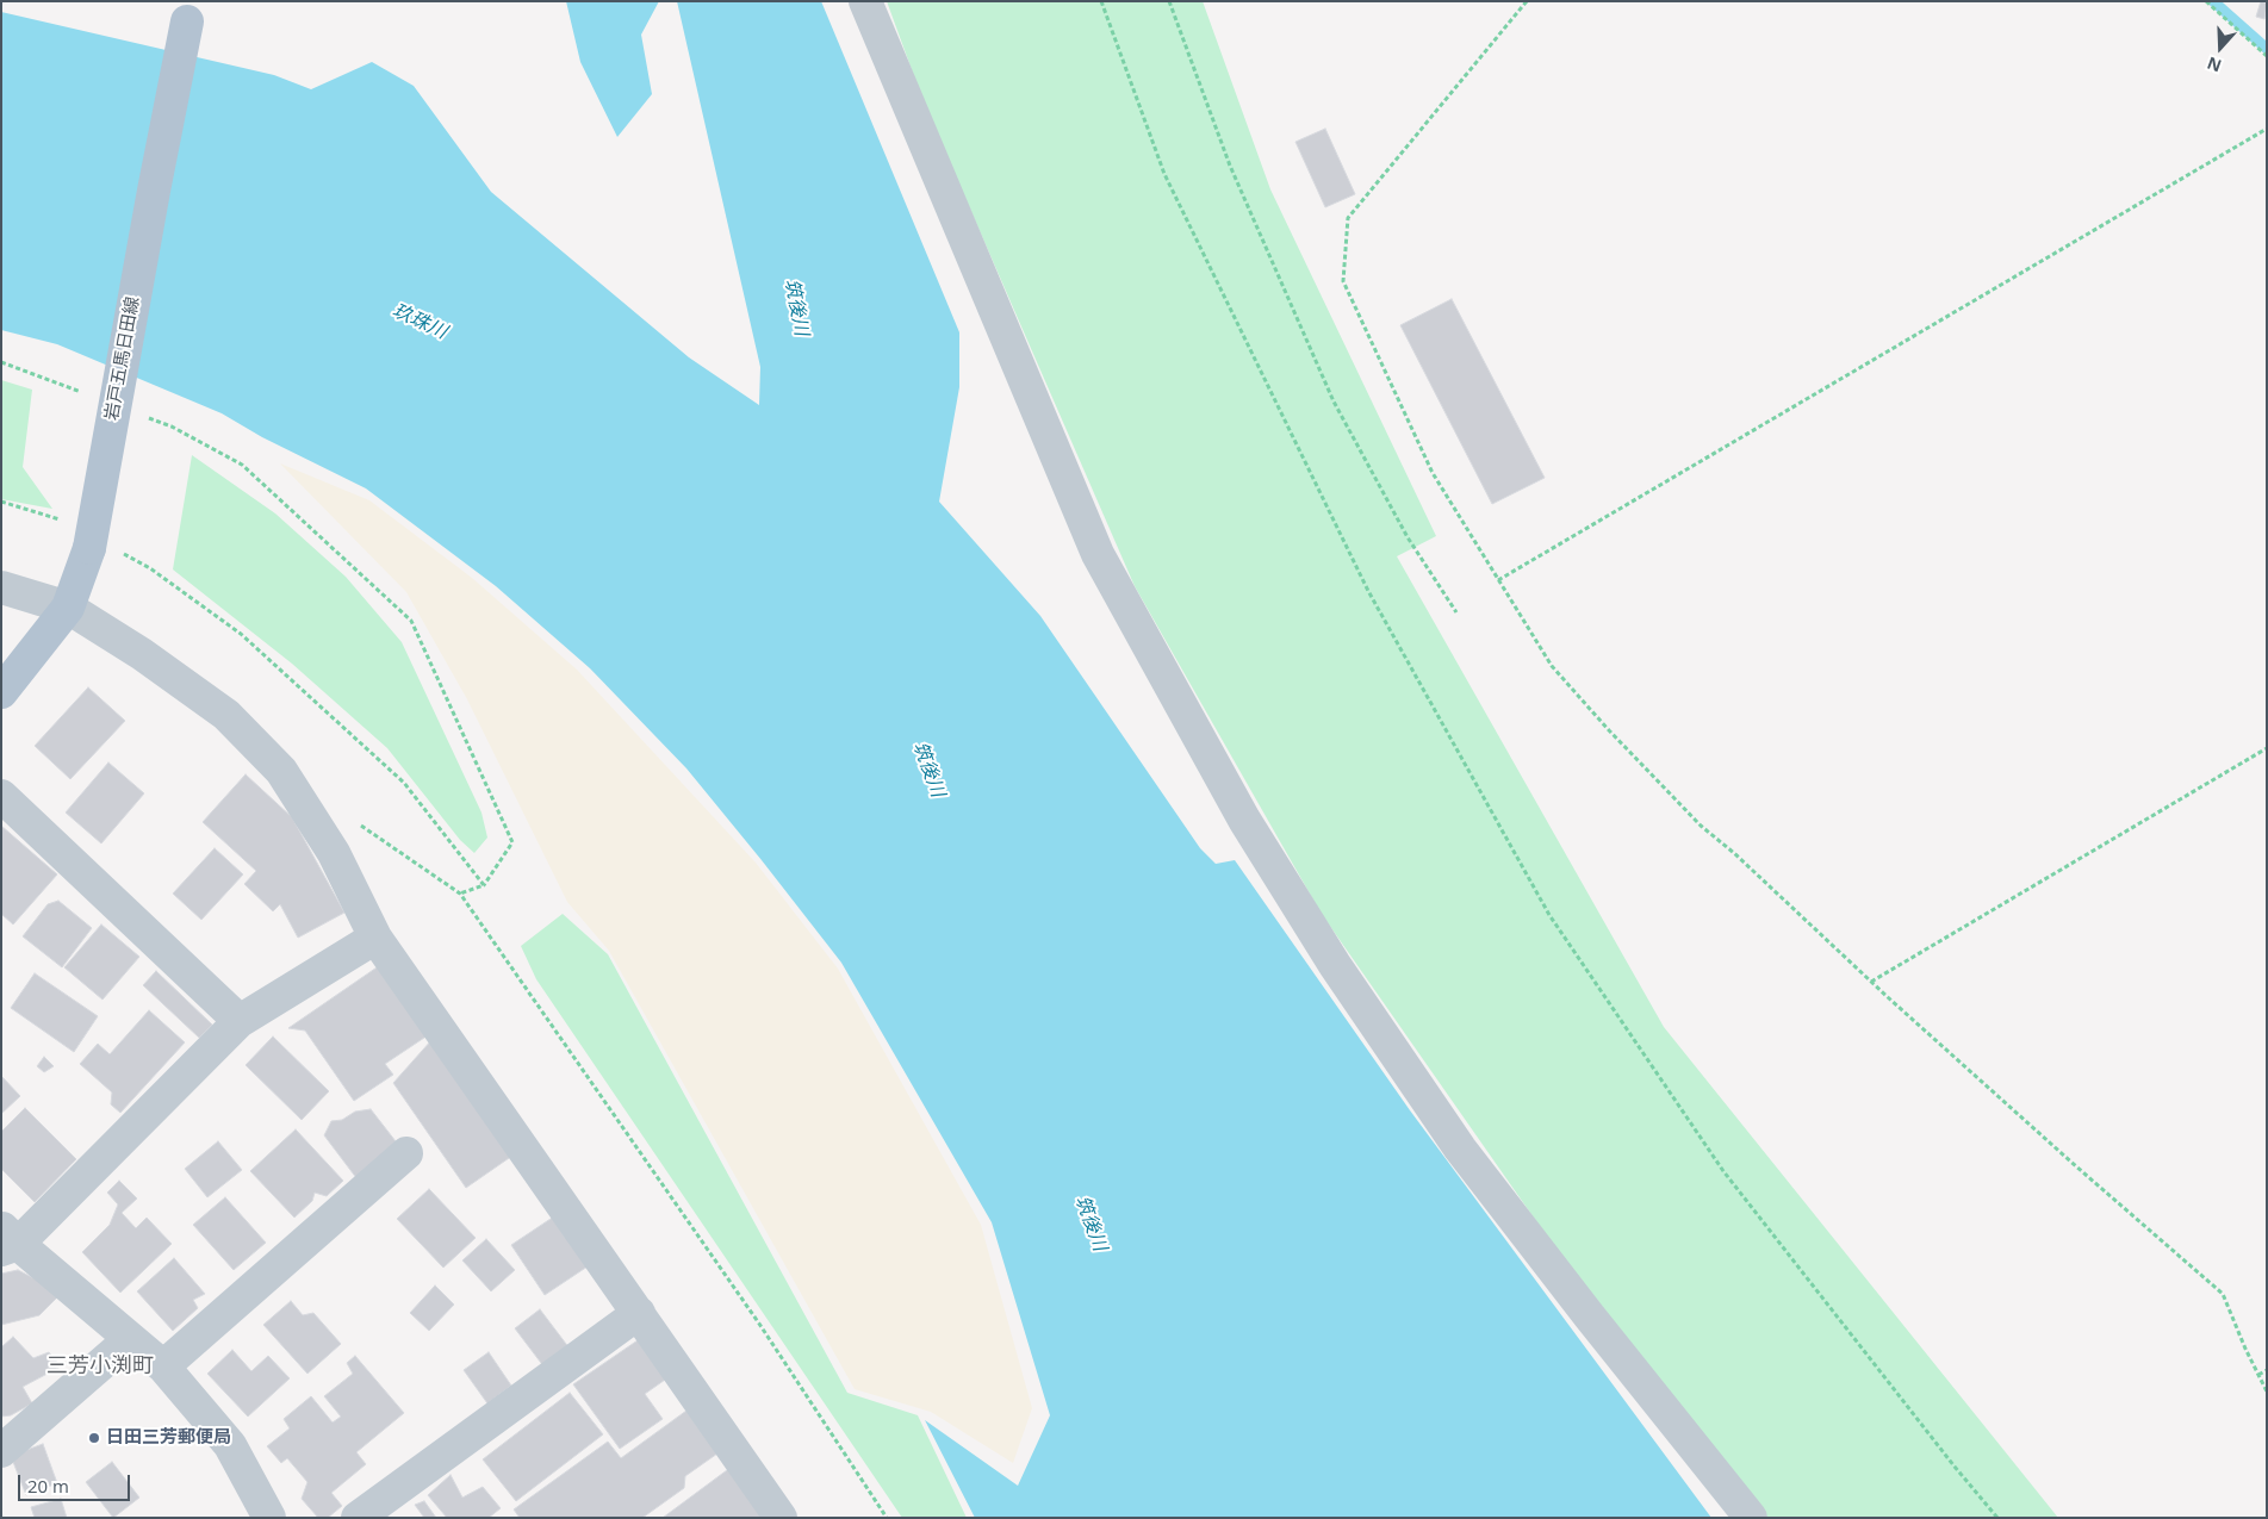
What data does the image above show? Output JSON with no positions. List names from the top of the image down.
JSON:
{
  "streets": {
    "main road": ["岩戸五馬日田線"]
  },
  "districts": ["三芳小渕町"],
  "water": ["筑後川", "玖珠川"],
  "places": ["日田三芳郵便局"],
  "scale_bar": "20 m",
  "north": "bottom"
}
